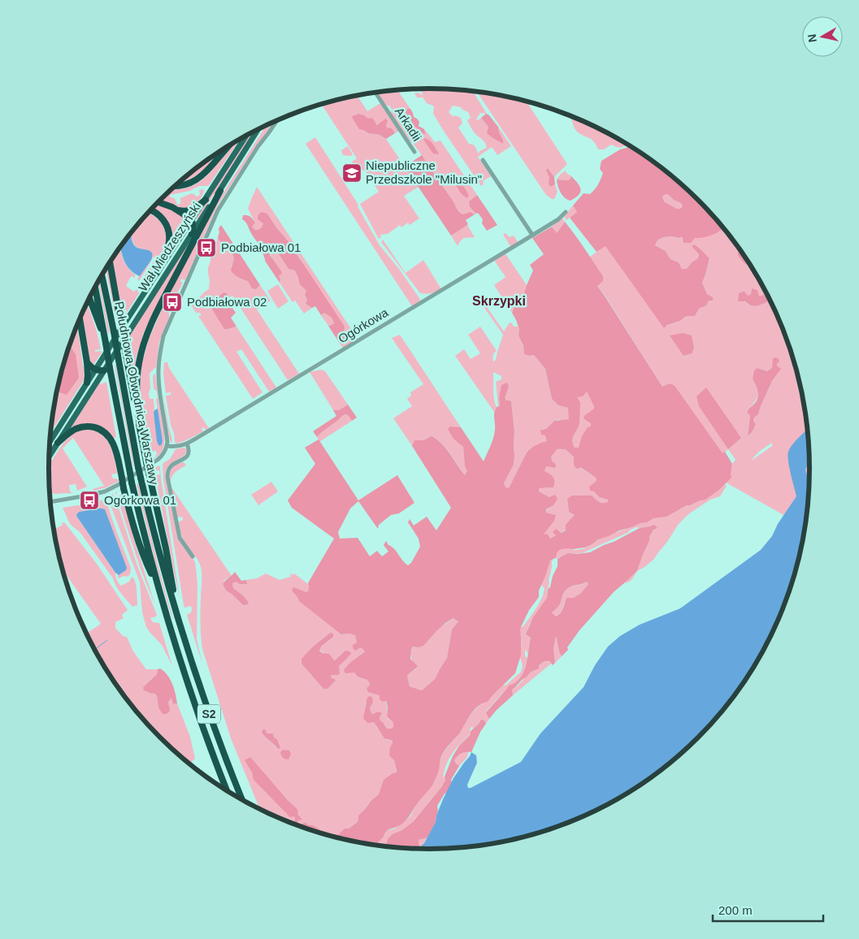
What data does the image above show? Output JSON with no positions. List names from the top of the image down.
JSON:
{
  "streets": {
    "highway": ["Południowa Obwodnica Warszawy", "S2"],
    "main road": ["Wał Miedzeszyński"],
    "street": ["Arkadii", "Ogórkowa"]
  },
  "crossings": [
    ["Wał Miedzeszyński", "Ogórkowa"],
    ["Wał Miedzeszyński", "Południowa Obwodnica Warszawy"],
    ["Południowa Obwodnica Warszawy", "S2"]
  ],
  "districts": ["Skrzypki"],
  "places": {
    "school or university": ["Niepubliczne Przedszkole \"Milusin\""],
    "bus stop": ["Podbiałowa 01", "Podbiałowa 02", "Ogórkowa 01"]
  },
  "scale_bar": "200 m",
  "north": "left"
}
